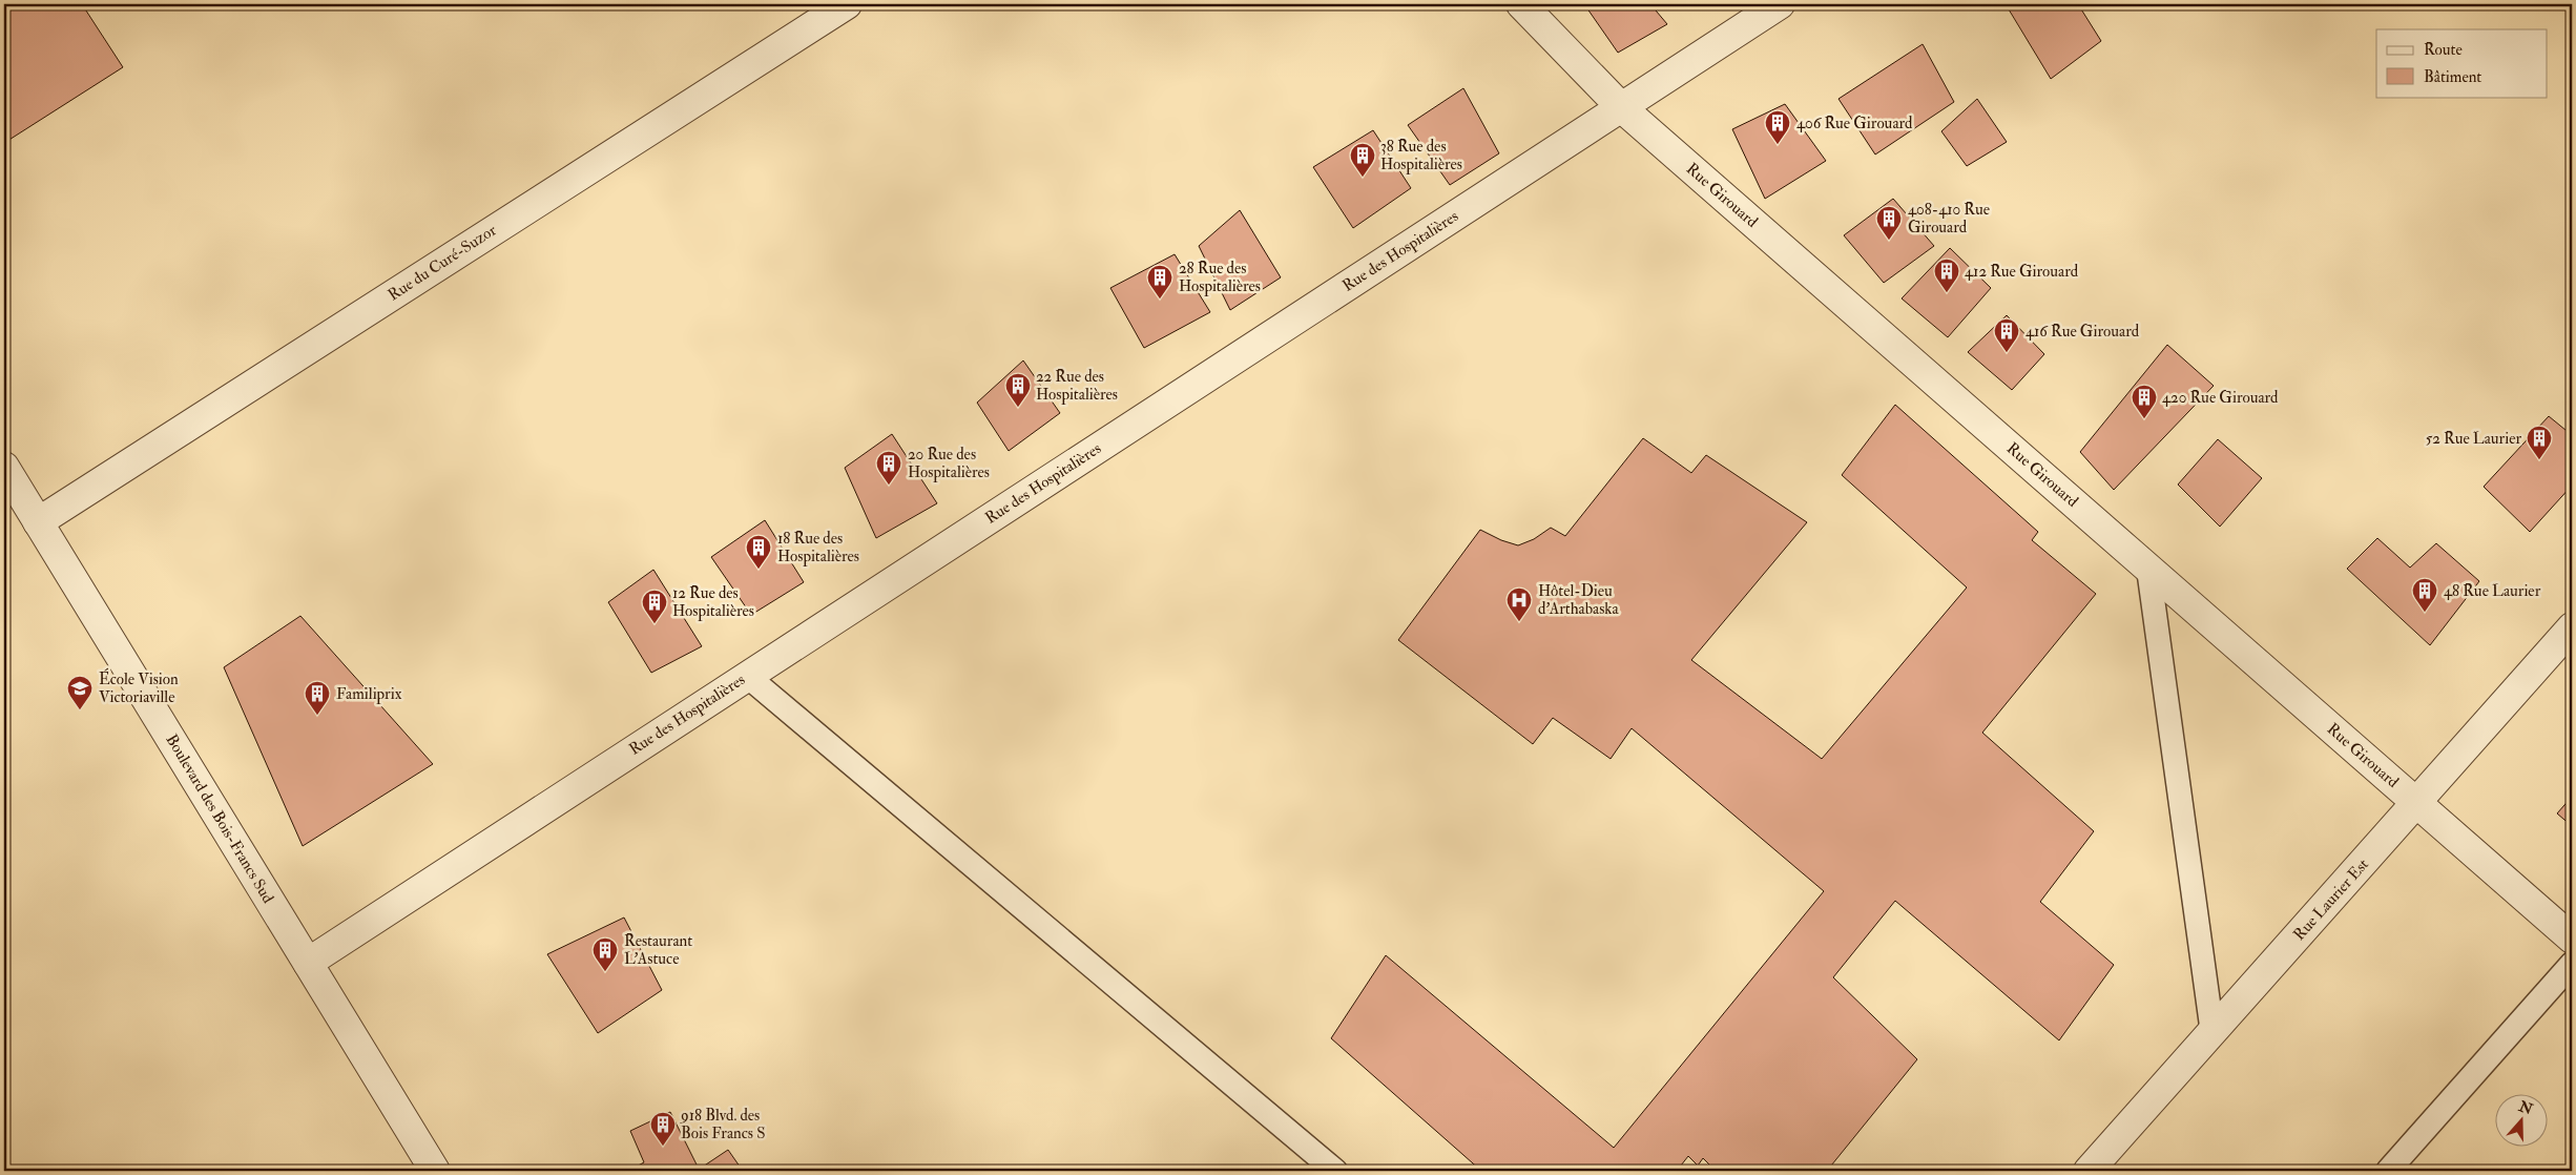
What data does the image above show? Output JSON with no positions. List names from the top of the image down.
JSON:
{
  "streets": {
    "street": [
      "Rue Girouard",
      "Rue des Hospitalières",
      "Rue du Curé-Suzor",
      "Boulevard des Bois-Francs Sud",
      "Rue Laurier Est"
    ]
  },
  "crossings": [
    ["Rue Girouard", "Rue des Hospitalières"],
    ["Rue Girouard", "Rue Laurier Est"],
    ["Rue des Hospitalières", "Boulevard des Bois-Francs Sud"],
    ["Rue du Curé-Suzor", "Boulevard des Bois-Francs Sud"]
  ],
  "places": {
    "building": [
      "406 Rue Girouard",
      "38 Rue des Hospitalières",
      "408-410 Rue Girouard",
      "412 Rue Girouard",
      "28 Rue des Hospitalières",
      "416 Rue Girouard",
      "22 Rue des Hospitalières",
      "420 Rue Girouard",
      "52 Rue Laurier",
      "20 Rue des Hospitalières",
      "18 Rue des Hospitalières",
      "48 Rue Laurier",
      "12 Rue des Hospitalières",
      "Familiprix",
      "Restaurant L'Astuce",
      "918 Blvd. des Bois Francs S"
    ],
    "hospital": ["Hôtel-Dieu d'Arthabaska"],
    "school or university": ["École Vision Victoriaville"]
  },
  "legend": ["Route", "Bâtiment"],
  "north": "top"
}
